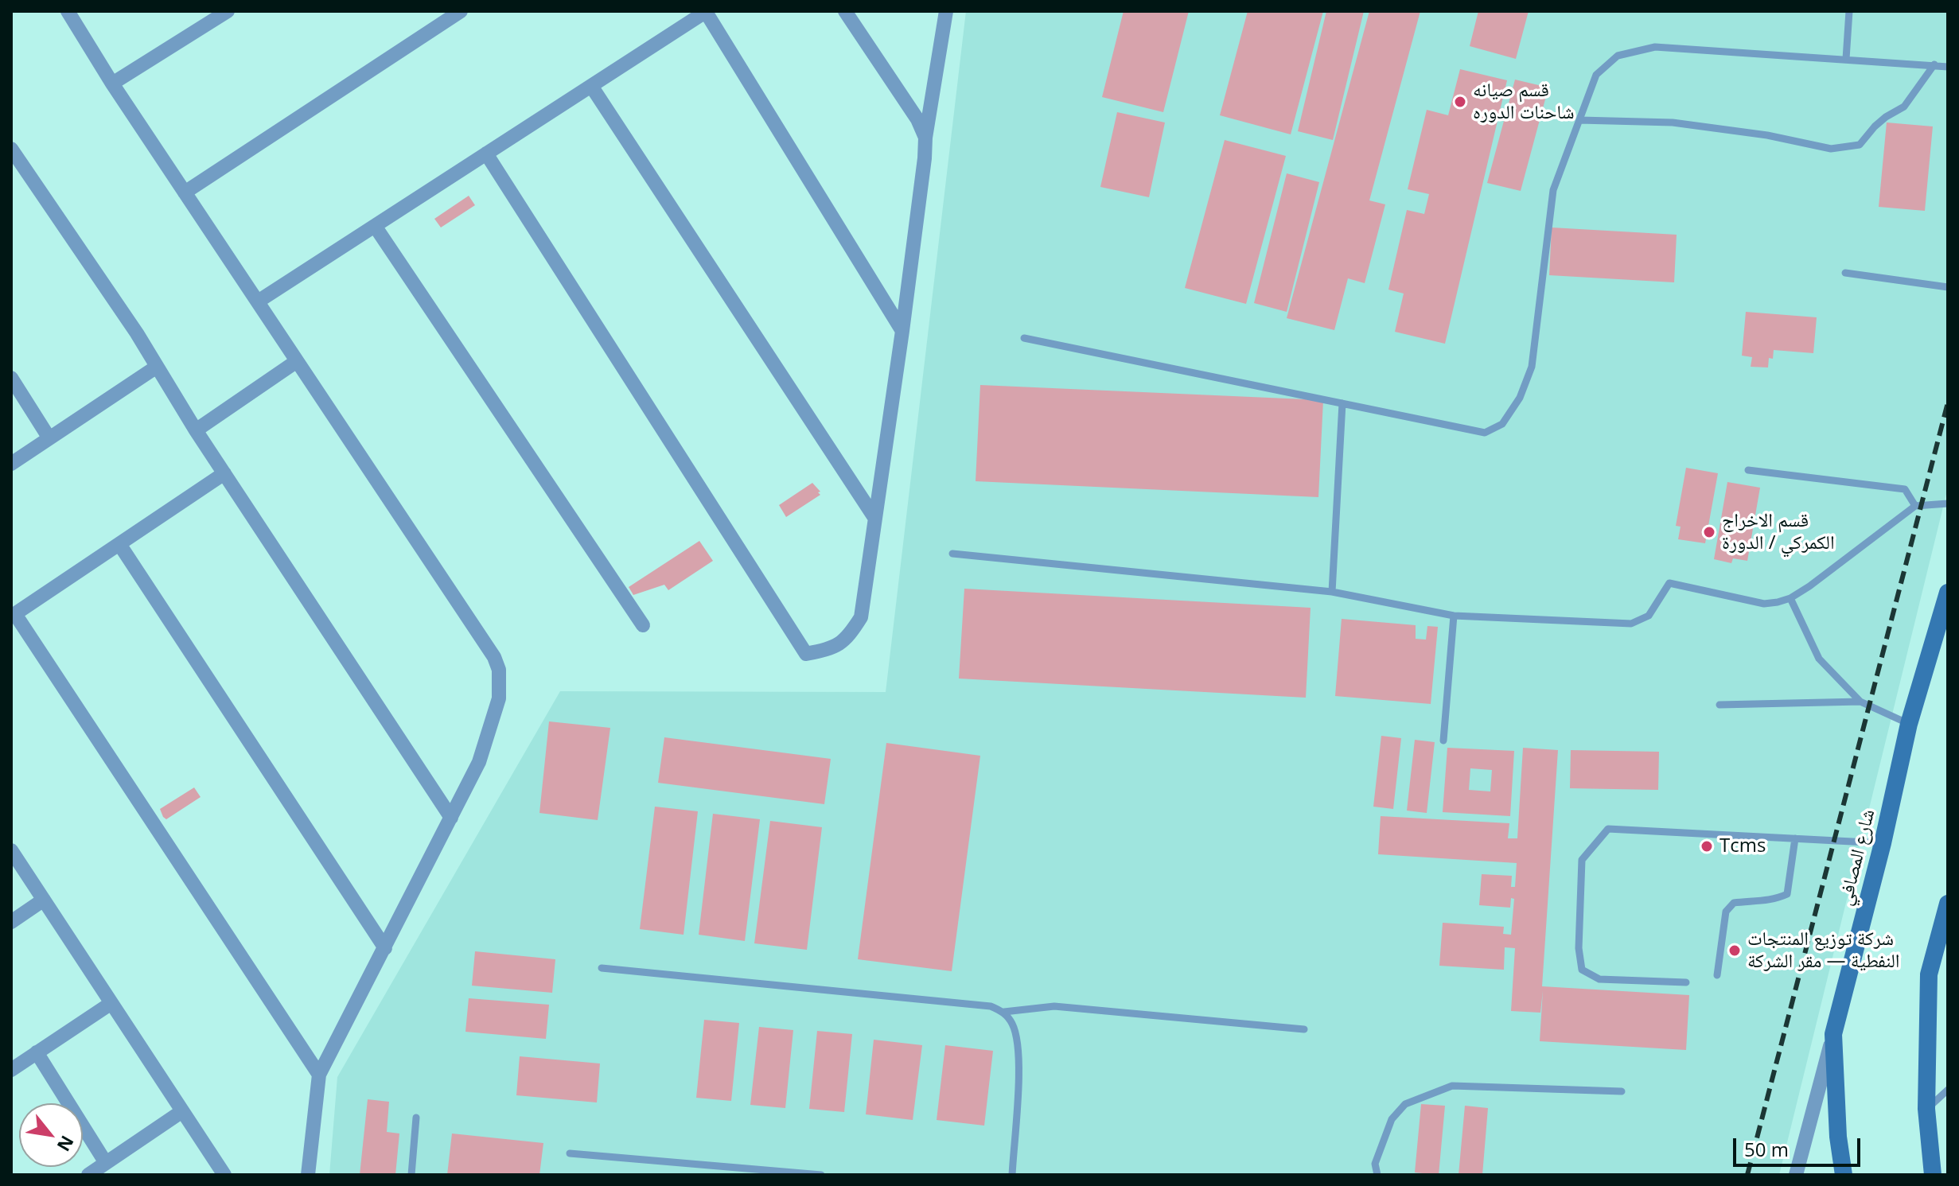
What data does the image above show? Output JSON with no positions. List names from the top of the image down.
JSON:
{
  "streets": {
    "main road": ["شارع المصافي"]
  },
  "places": [
    "قسم صيانه شاحنات الدوره",
    "قسم الاخراج الكمركي / الدورة",
    "Tcms",
    "شركة توزيع المنتجات النفطية — مقر الشركة"
  ],
  "scale_bar": "50 m",
  "north": "bottom right"
}
